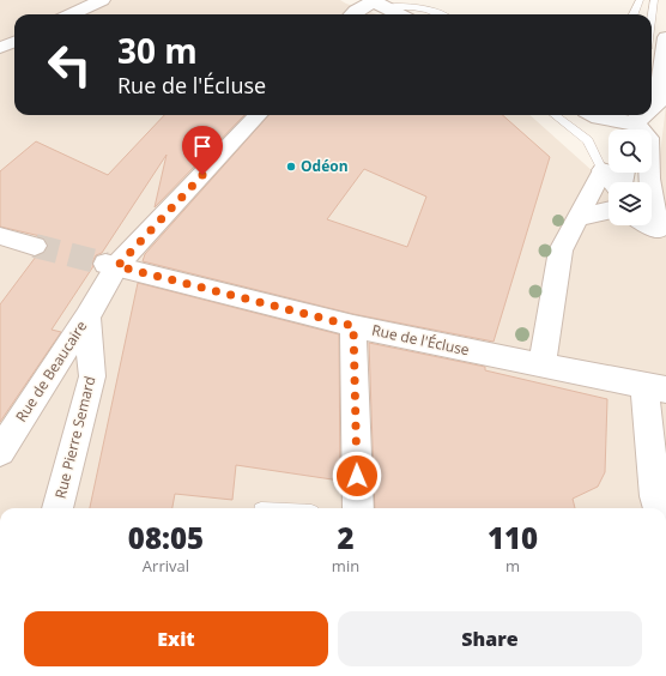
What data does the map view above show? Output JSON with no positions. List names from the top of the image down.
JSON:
{
  "streets": {
    "street": ["Rue de l'Écluse", "Rue de Beaucaire", "Rue Pierre Semard"]
  },
  "crossings": [
    ["Rue de Beaucaire", "Rue Pierre Semard"]
  ],
  "places": ["Odéon"],
  "page": {
    "turn": ["30 m", "Rue de l'Écluse"],
    "eta": [
      "08:05",
      "Arrival",
      "2",
      "min",
      "110",
      "m"
    ],
    "buttons": ["Exit", "Share"]
  }
}
